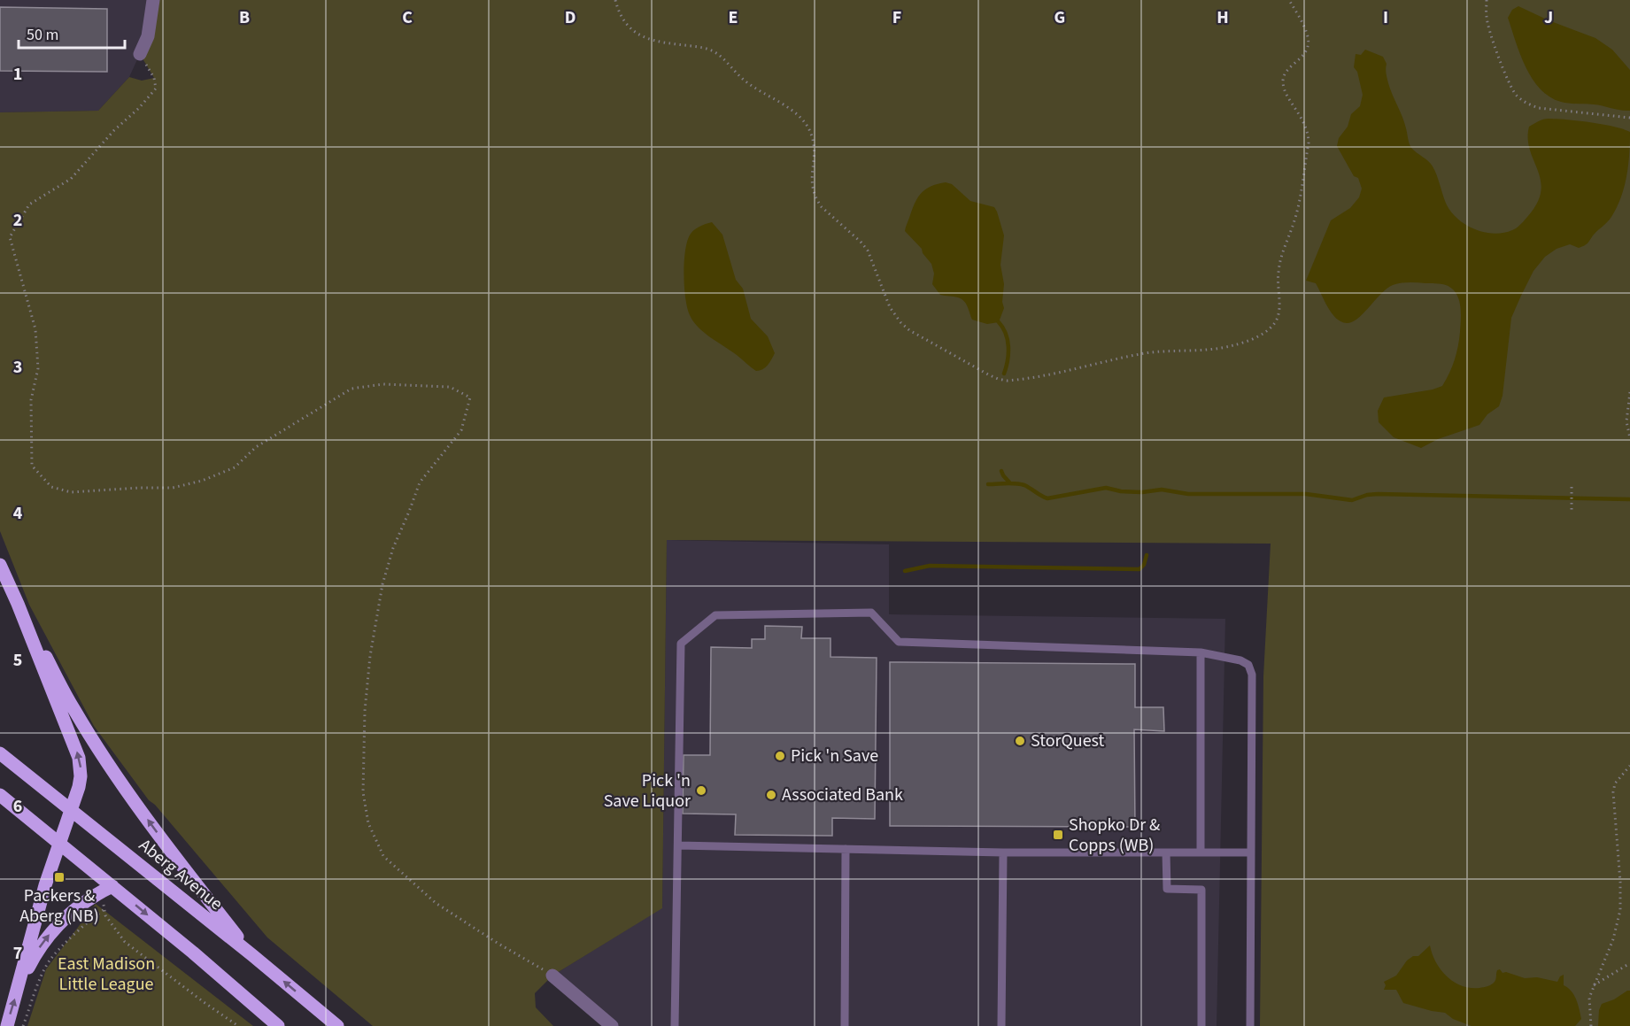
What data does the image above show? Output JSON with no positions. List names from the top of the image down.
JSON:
{
  "streets": {
    "main road": ["Aberg Avenue"]
  },
  "parks": ["East Madison Little League"],
  "places": {
    "other": [
      "StorQuest",
      "Pick 'n Save",
      "Pick 'n Save Liquor",
      "Associated Bank"
    ],
    "transit": ["Shopko Dr & Copps (WB)", "Packers & Aberg (NB)"]
  },
  "scale_bar": "50 m",
  "grid": {
    "columns": [
      "B",
      "C",
      "D",
      "E",
      "F",
      "G",
      "H",
      "I",
      "J"
    ],
    "rows": [
      "1",
      "2",
      "3",
      "4",
      "5",
      "6",
      "7"
    ]
  }
}
